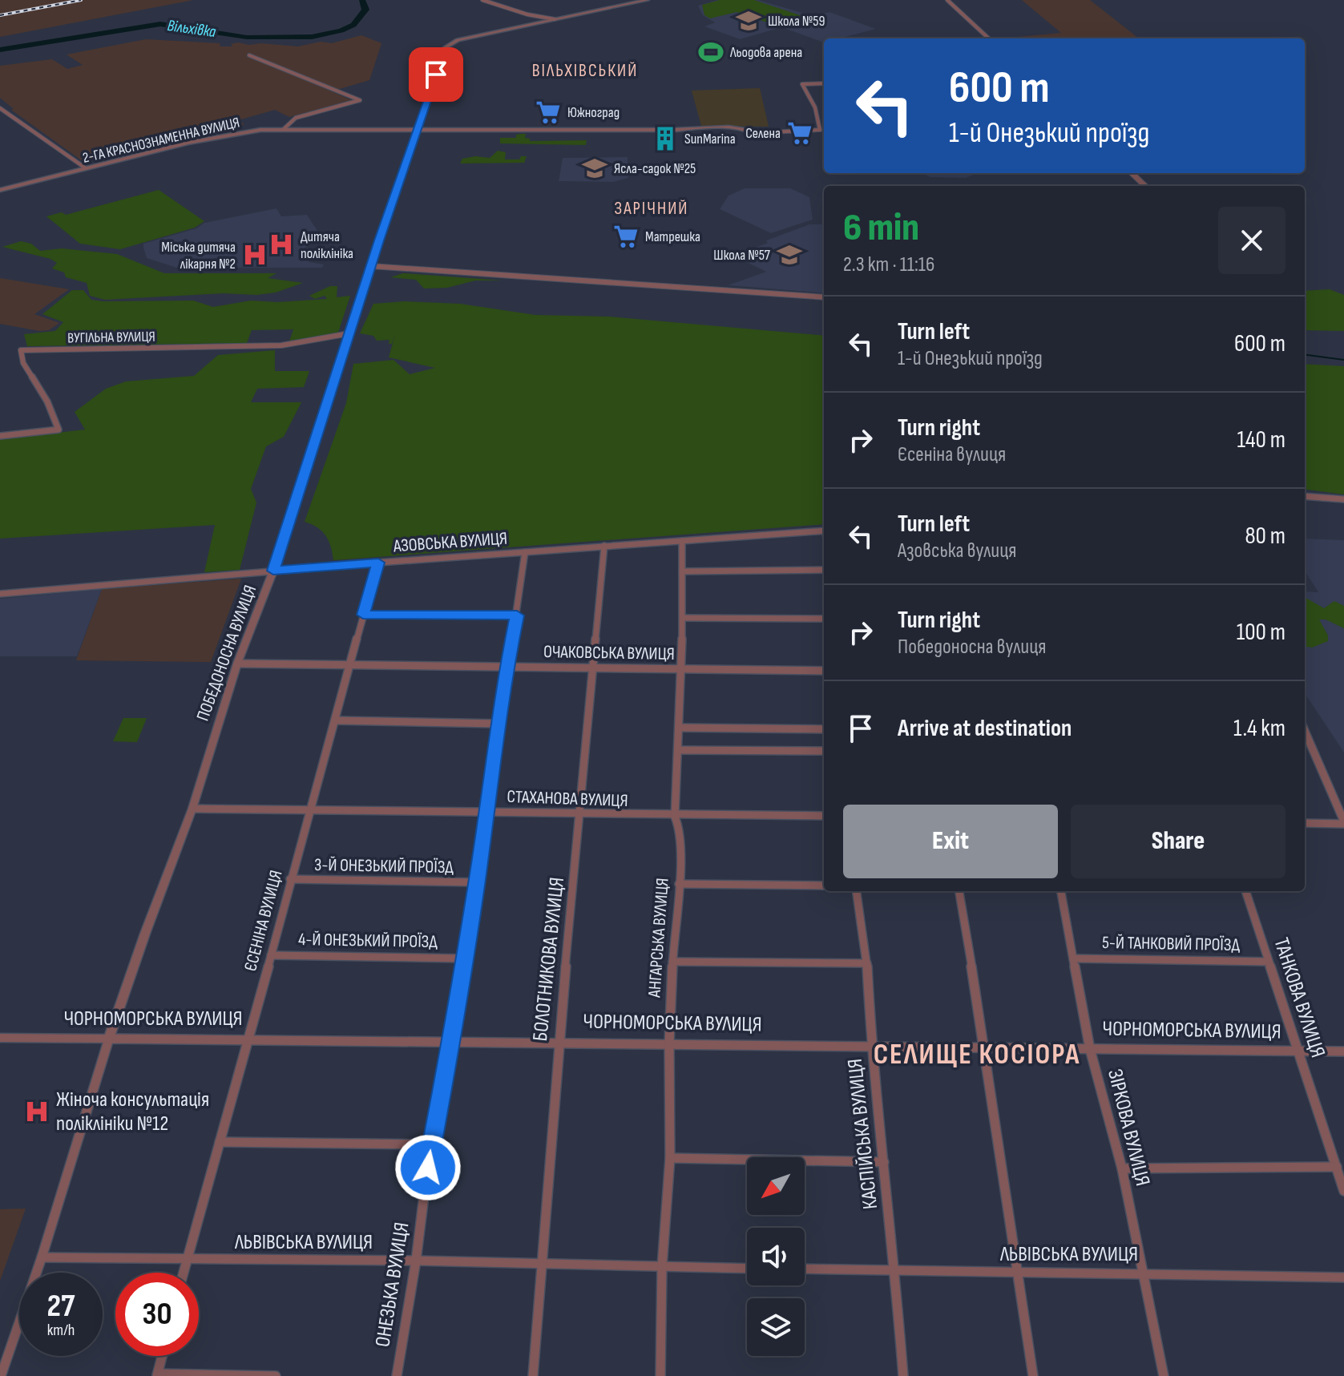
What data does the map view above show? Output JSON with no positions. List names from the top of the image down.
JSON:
{
  "streets": {
    "street": [
      "2-ГА КРАСНОЗНАМЕННА ВУЛИЦЯ",
      "ВУГІЛЬНА ВУЛИЦЯ",
      "АЗОВСЬКА ВУЛИЦЯ",
      "ПОБЕДОНОСНА ВУЛИЦЯ",
      "ОЧАКОВСЬКА ВУЛИЦЯ",
      "СТАХАНОВА ВУЛИЦЯ",
      "3-Й ОНЕЗЬКИЙ ПРОЇЗД",
      "ЄСЕНІНА ВУЛИЦЯ",
      "АНГАРСЬКА ВУЛИЦЯ",
      "4-Й ОНЕЗЬКИЙ ПРОЇЗД",
      "5-Й ТАНКОВИЙ ПРОЇЗД",
      "БОЛОТНИКОВА ВУЛИЦЯ",
      "ТАНКОВА ВУЛИЦЯ",
      "ЧОРНОМОРСЬКА ВУЛИЦЯ",
      "ЗІРКОВА ВУЛИЦЯ",
      "КАСПІЙСЬКА ВУЛИЦЯ",
      "ЛЬВІВСЬКА ВУЛИЦЯ",
      "ОНЕЗЬКА ВУЛИЦЯ"
    ]
  },
  "crossings": [
    ["2-ГА КРАСНОЗНАМЕННА ВУЛИЦЯ", "ПОБЕДОНОСНА ВУЛИЦЯ"],
    ["ВУГІЛЬНА ВУЛИЦЯ", "ПОБЕДОНОСНА ВУЛИЦЯ"],
    ["АЗОВСЬКА ВУЛИЦЯ", "ПОБЕДОНОСНА ВУЛИЦЯ"],
    ["АЗОВСЬКА ВУЛИЦЯ", "ЄСЕНІНА ВУЛИЦЯ"],
    ["АЗОВСЬКА ВУЛИЦЯ", "АНГАРСЬКА ВУЛИЦЯ"],
    ["АЗОВСЬКА ВУЛИЦЯ", "БОЛОТНИКОВА ВУЛИЦЯ"],
    ["АЗОВСЬКА ВУЛИЦЯ", "ОНЕЗЬКА ВУЛИЦЯ"],
    ["ПОБЕДОНОСНА ВУЛИЦЯ", "ОЧАКОВСЬКА ВУЛИЦЯ"],
    ["ПОБЕДОНОСНА ВУЛИЦЯ", "СТАХАНОВА ВУЛИЦЯ"],
    ["ПОБЕДОНОСНА ВУЛИЦЯ", "ЧОРНОМОРСЬКА ВУЛИЦЯ"],
    ["ПОБЕДОНОСНА ВУЛИЦЯ", "ЛЬВІВСЬКА ВУЛИЦЯ"],
    ["ОЧАКОВСЬКА ВУЛИЦЯ", "ЄСЕНІНА ВУЛИЦЯ"],
    ["ОЧАКОВСЬКА ВУЛИЦЯ", "АНГАРСЬКА ВУЛИЦЯ"],
    ["ОЧАКОВСЬКА ВУЛИЦЯ", "БОЛОТНИКОВА ВУЛИЦЯ"],
    ["ОЧАКОВСЬКА ВУЛИЦЯ", "ОНЕЗЬКА ВУЛИЦЯ"],
    ["СТАХАНОВА ВУЛИЦЯ", "ЄСЕНІНА ВУЛИЦЯ"],
    ["СТАХАНОВА ВУЛИЦЯ", "АНГАРСЬКА ВУЛИЦЯ"],
    ["СТАХАНОВА ВУЛИЦЯ", "БОЛОТНИКОВА ВУЛИЦЯ"],
    ["СТАХАНОВА ВУЛИЦЯ", "ОНЕЗЬКА ВУЛИЦЯ"],
    ["3-Й ОНЕЗЬКИЙ ПРОЇЗД", "ЄСЕНІНА ВУЛИЦЯ"],
    ["3-Й ОНЕЗЬКИЙ ПРОЇЗД", "ОНЕЗЬКА ВУЛИЦЯ"],
    ["ЄСЕНІНА ВУЛИЦЯ", "4-Й ОНЕЗЬКИЙ ПРОЇЗД"],
    ["ЄСЕНІНА ВУЛИЦЯ", "ЧОРНОМОРСЬКА ВУЛИЦЯ"],
    ["ЄСЕНІНА ВУЛИЦЯ", "ЛЬВІВСЬКА ВУЛИЦЯ"],
    ["АНГАРСЬКА ВУЛИЦЯ", "ЧОРНОМОРСЬКА ВУЛИЦЯ"],
    ["АНГАРСЬКА ВУЛИЦЯ", "ЛЬВІВСЬКА ВУЛИЦЯ"],
    ["4-Й ОНЕЗЬКИЙ ПРОЇЗД", "ОНЕЗЬКА ВУЛИЦЯ"],
    ["5-Й ТАНКОВИЙ ПРОЇЗД", "ТАНКОВА ВУЛИЦЯ"],
    ["5-Й ТАНКОВИЙ ПРОЇЗД", "ЗІРКОВА ВУЛИЦЯ"],
    ["БОЛОТНИКОВА ВУЛИЦЯ", "ЧОРНОМОРСЬКА ВУЛИЦЯ"],
    ["БОЛОТНИКОВА ВУЛИЦЯ", "ЛЬВІВСЬКА ВУЛИЦЯ"],
    ["ТАНКОВА ВУЛИЦЯ", "ЧОРНОМОРСЬКА ВУЛИЦЯ"],
    ["ЧОРНОМОРСЬКА ВУЛИЦЯ", "ЗІРКОВА ВУЛИЦЯ"],
    ["ЧОРНОМОРСЬКА ВУЛИЦЯ", "КАСПІЙСЬКА ВУЛИЦЯ"],
    ["ЧОРНОМОРСЬКА ВУЛИЦЯ", "ОНЕЗЬКА ВУЛИЦЯ"],
    ["ЗІРКОВА ВУЛИЦЯ", "ЛЬВІВСЬКА ВУЛИЦЯ"],
    ["КАСПІЙСЬКА ВУЛИЦЯ", "ЛЬВІВСЬКА ВУЛИЦЯ"],
    ["ЛЬВІВСЬКА ВУЛИЦЯ", "ОНЕЗЬКА ВУЛИЦЯ"]
  ],
  "districts": ["ВІЛЬХІВСЬКИЙ", "ЗАРІЧНИЙ", "СЕЛИЩЕ КОСІОРА"],
  "water": ["Вільхівка"],
  "places": {
    "school or university": ["Школа №59", "Ясла-садок №25", "Школа №57"],
    "sports": ["Льодова арена"],
    "supermarket": ["Южноград", "Селена", "Матрешка"],
    "building": ["SunMarina"],
    "hospital": ["Дитяча поліклініка", "Міська дитяча лікарня №2", "Жіноча консультація поліклініки №12"]
  },
  "north": "bottom left",
  "page": {
    "turn": ["600 m", "1-й Онезький проїзд"],
    "heading": ["6 min", "2.3 km · 11:16"],
    "list": [
      {
        "name": "Turn left",
        "note": "1-й Онезький проїзд",
        "value": "600 m"
      },
      {
        "name": "Turn right",
        "note": "Єсеніна вулиця",
        "value": "140 m"
      },
      {
        "name": "Turn left",
        "note": "Азовська вулиця",
        "value": "80 m"
      },
      {
        "name": "Turn right",
        "note": "Победоносна вулиця",
        "value": "100 m"
      },
      {
        "name": "Arrive at destination",
        "value": "1.4 km"
      }
    ],
    "buttons": ["Exit", "Share"],
    "speed": "27 km/h",
    "limit": "30"
  }
}
